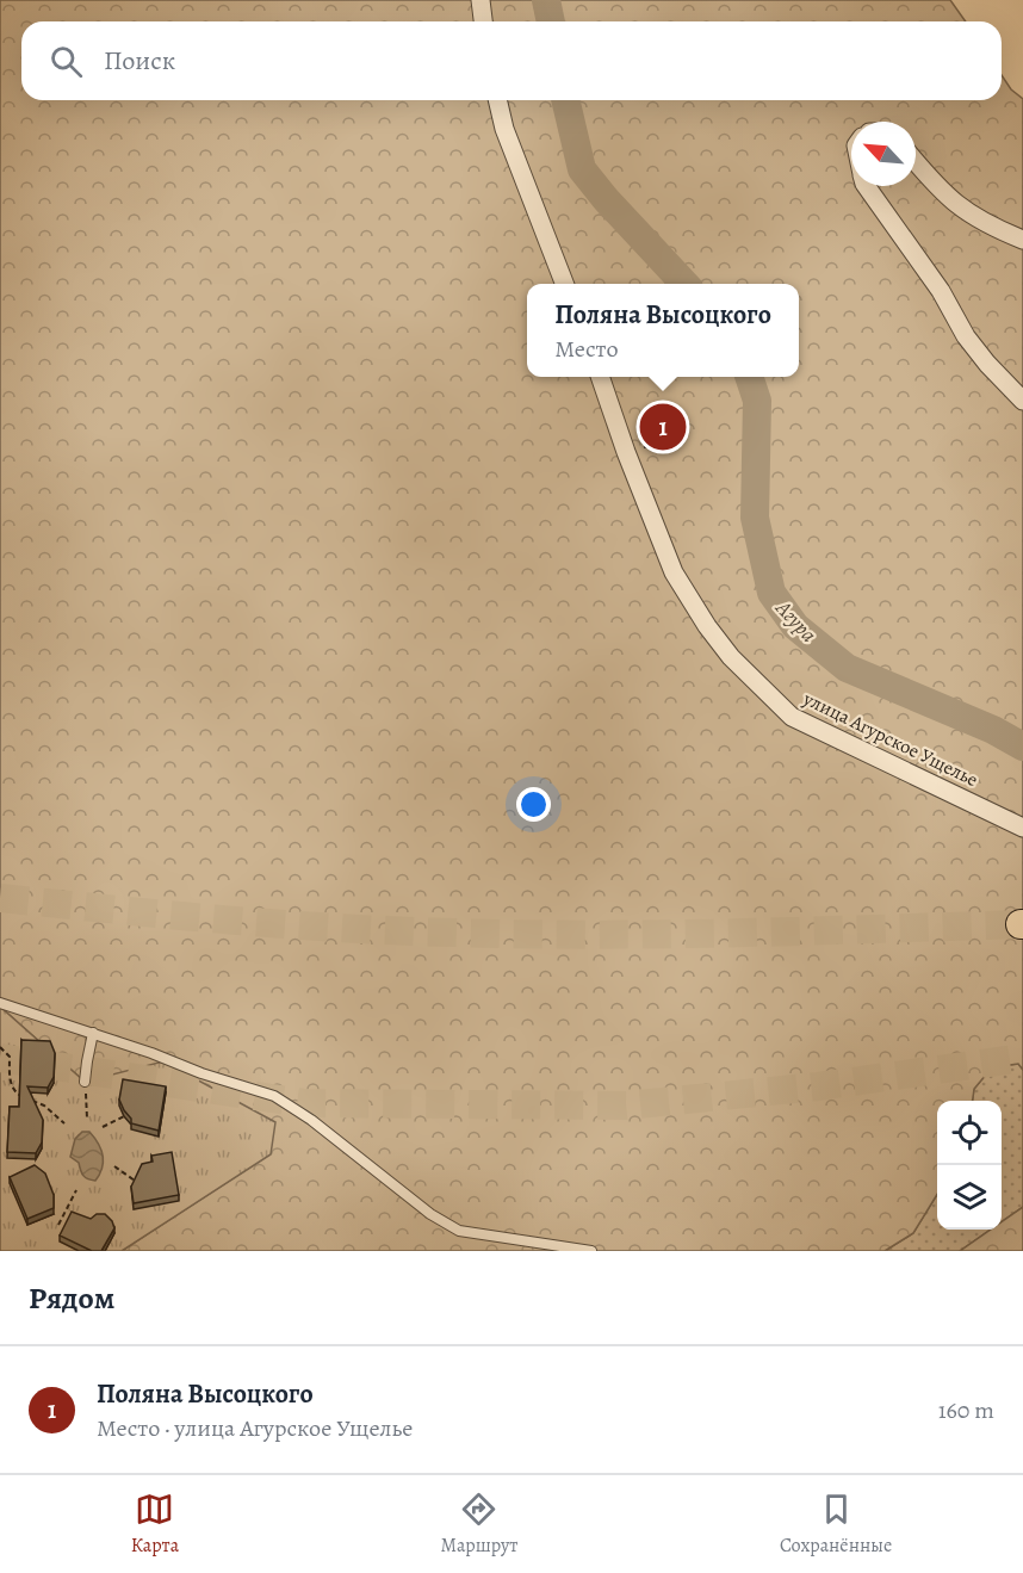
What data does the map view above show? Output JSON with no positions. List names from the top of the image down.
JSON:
{
  "streets": {
    "street": ["улица Агурское Ущелье"]
  },
  "water": ["Агура"],
  "north": "top left",
  "page": {
    "search": "Поиск",
    "popup": ["Поляна Высоцкого", "Место"],
    "pins": "1",
    "heading": "Рядом",
    "list": [
      {
        "mark": "1",
        "name": "Поляна Высоцкого",
        "note": "Место · улица Агурское Ущелье",
        "value": "160 m"
      }
    ],
    "nav": ["Карта", "Маршрут", "Сохранённые"]
  }
}
